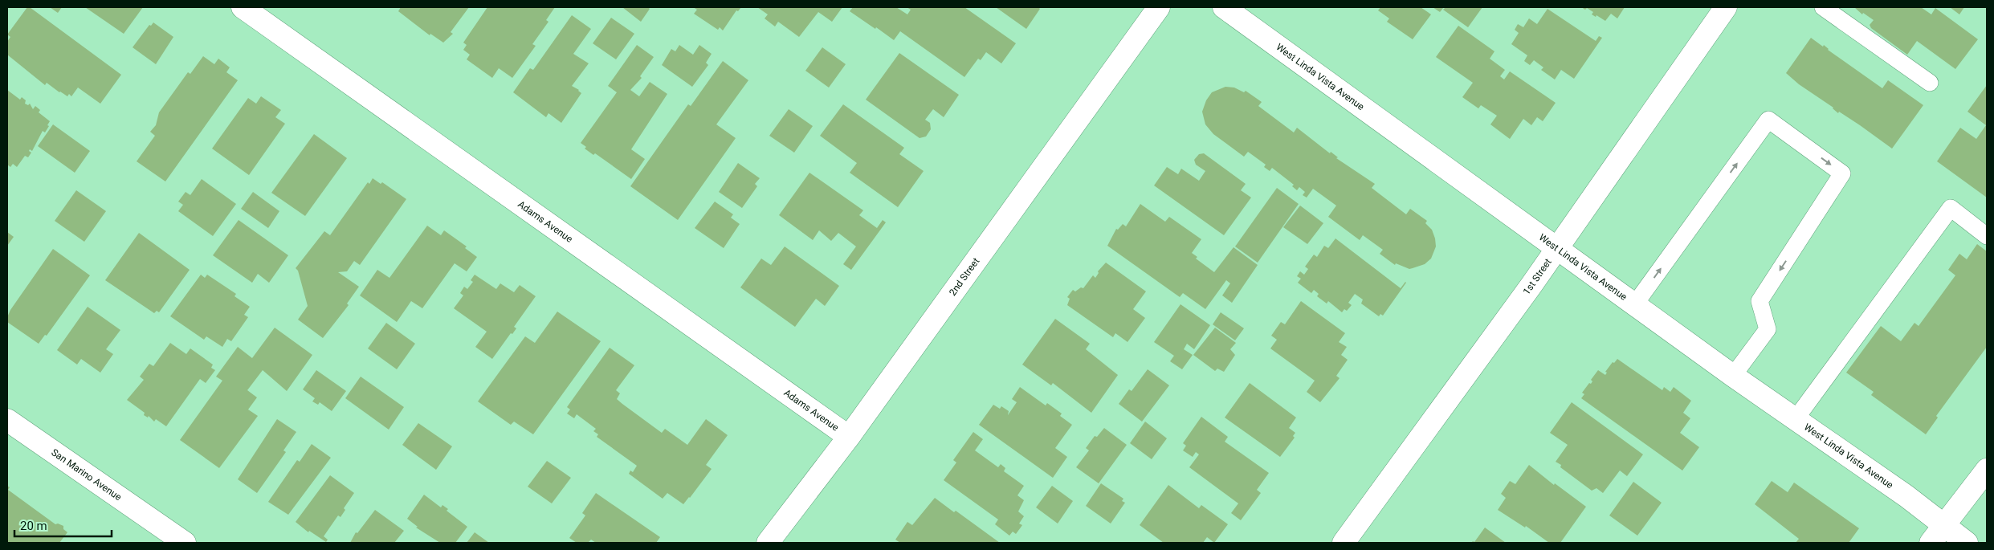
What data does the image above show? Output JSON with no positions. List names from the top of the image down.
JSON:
{
  "streets": {
    "street": [
      "West Linda Vista Avenue",
      "Adams Avenue",
      "2nd Street",
      "1st Street",
      "San Marino Avenue"
    ]
  },
  "crossings": [
    ["West Linda Vista Avenue", "1st Street"],
    ["Adams Avenue", "2nd Street"]
  ],
  "scale_bar": "20 m"
}
